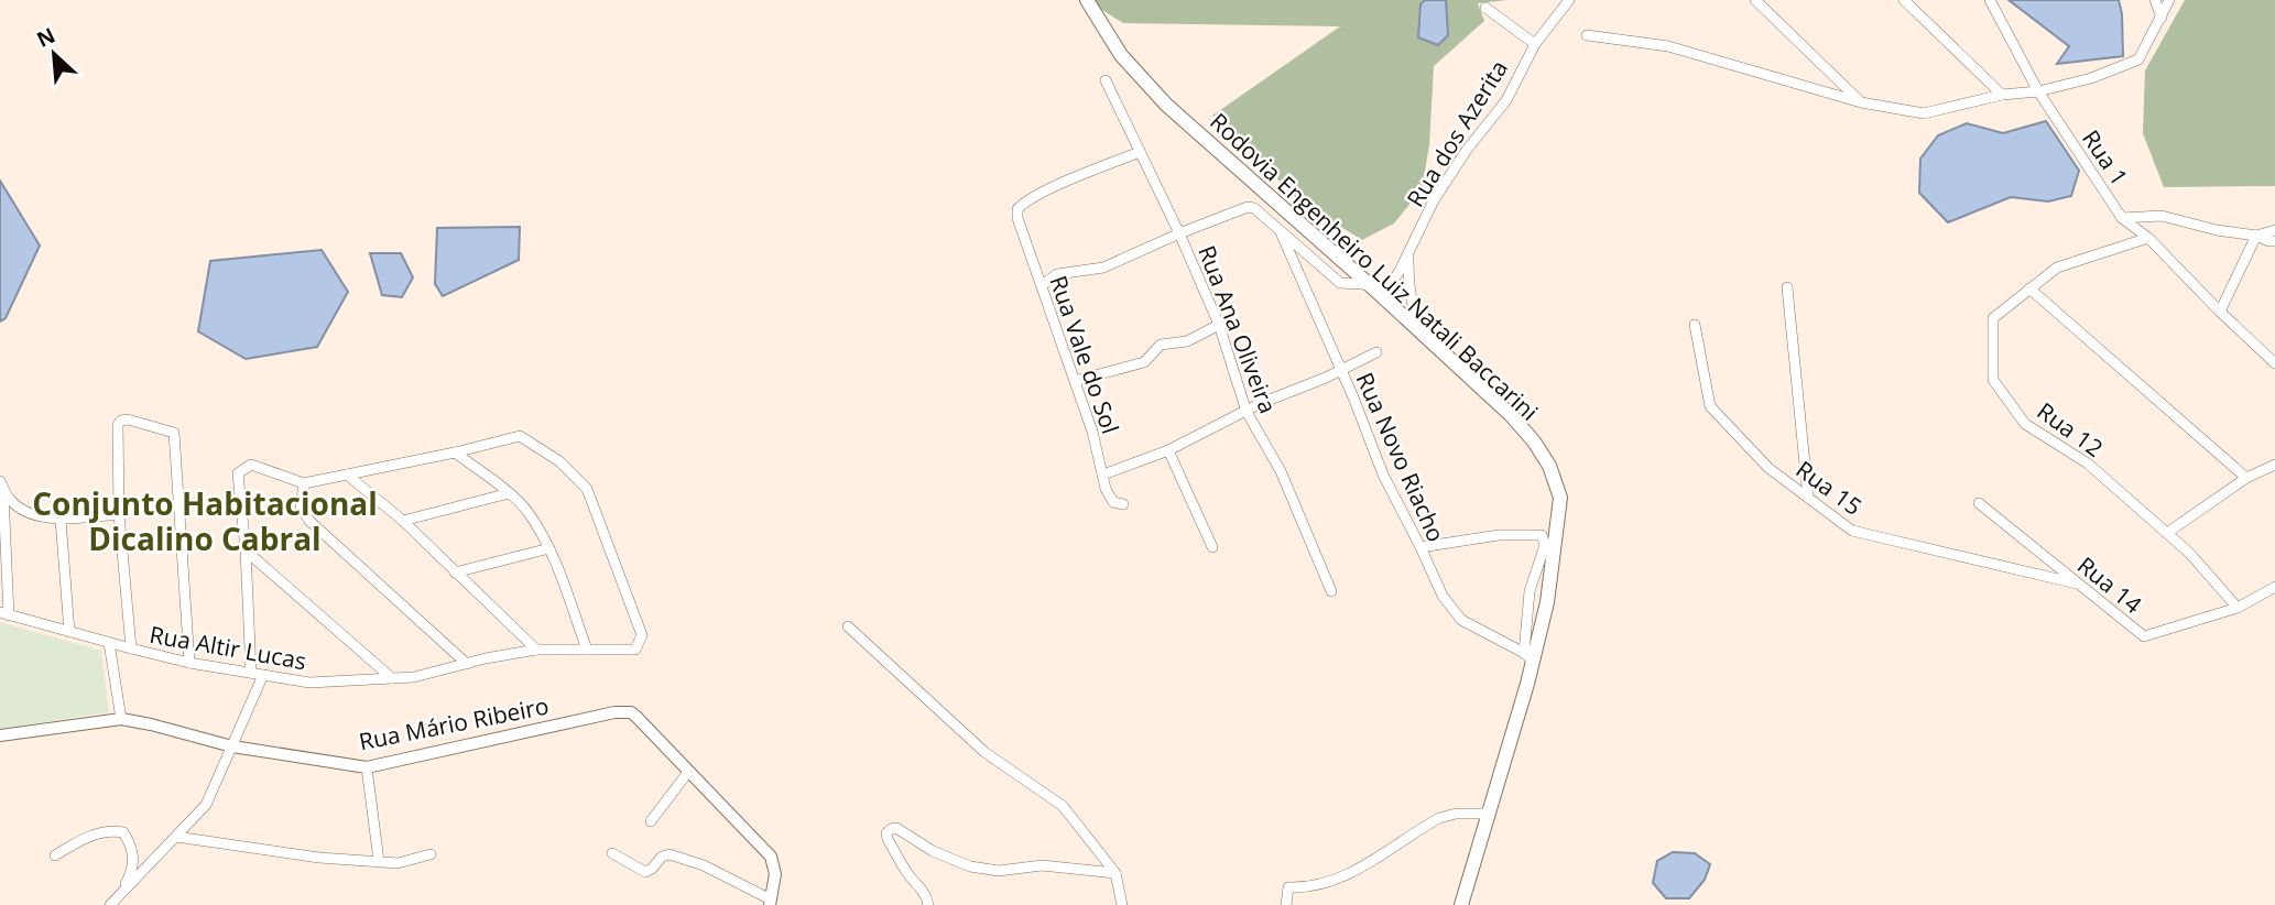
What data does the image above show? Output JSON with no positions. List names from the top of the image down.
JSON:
{
  "streets": {
    "main road": ["Rodovia Engenheiro Luiz Natali Baccarini"],
    "street": [
      "Rua dos Azerita",
      "Rua 1",
      "Rua Ana Oliveira",
      "Rua Vale do Sol",
      "Rua 12",
      "Rua Novo Riacho",
      "Rua 15",
      "Rua 14",
      "Rua Altir Lucas",
      "Rua Mário Ribeiro"
    ]
  },
  "crossings": [
    ["Rua dos Azerita", "Rodovia Engenheiro Luiz Natali Baccarini"],
    ["Rua 1", "Rua 12"],
    ["Rodovia Engenheiro Luiz Natali Baccarini", "Rua Novo Riacho"],
    ["Rua Ana Oliveira", "Rua Vale do Sol"],
    ["Rua 12", "Rua 14"],
    ["Rua 15", "Rua 14"]
  ],
  "districts": ["Conjunto Habitacional Dicalino Cabral"],
  "north": "top left"
}
